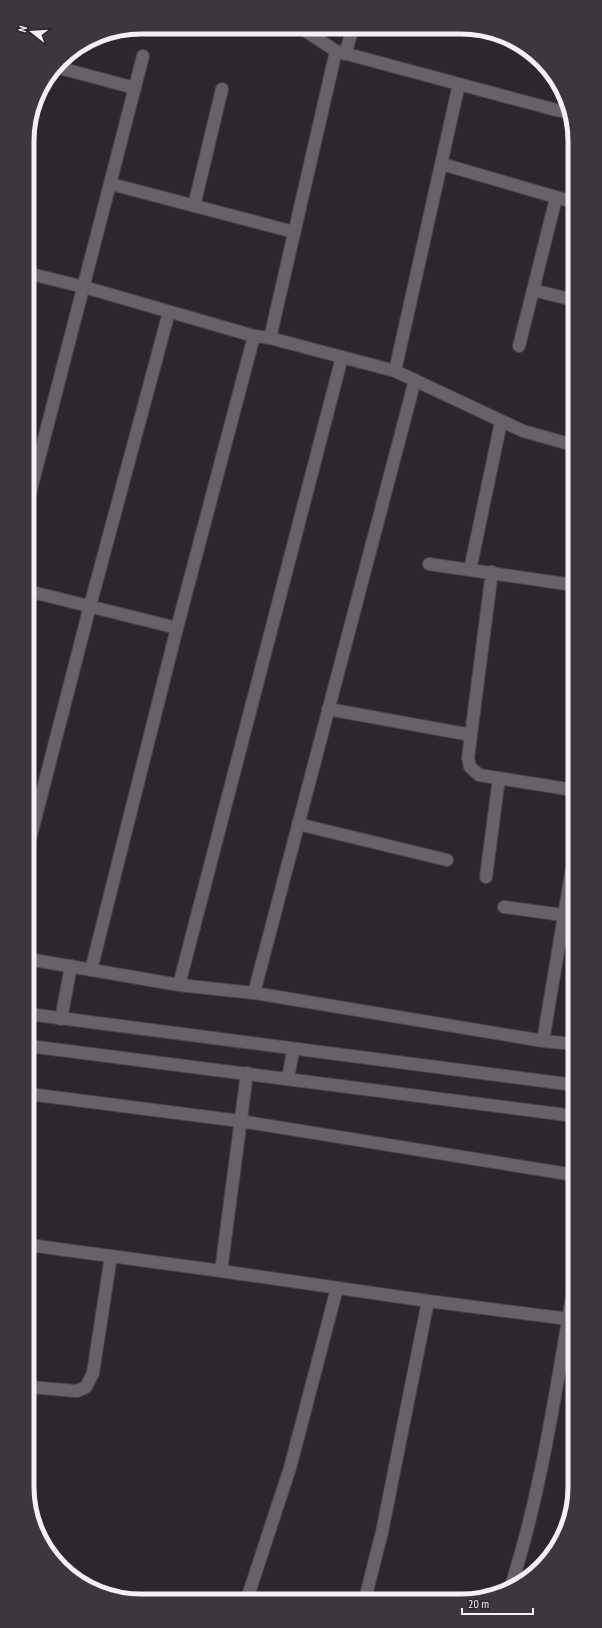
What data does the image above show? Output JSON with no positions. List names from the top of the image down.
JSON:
{
  "scale_bar": "20 m",
  "north": "left"
}
